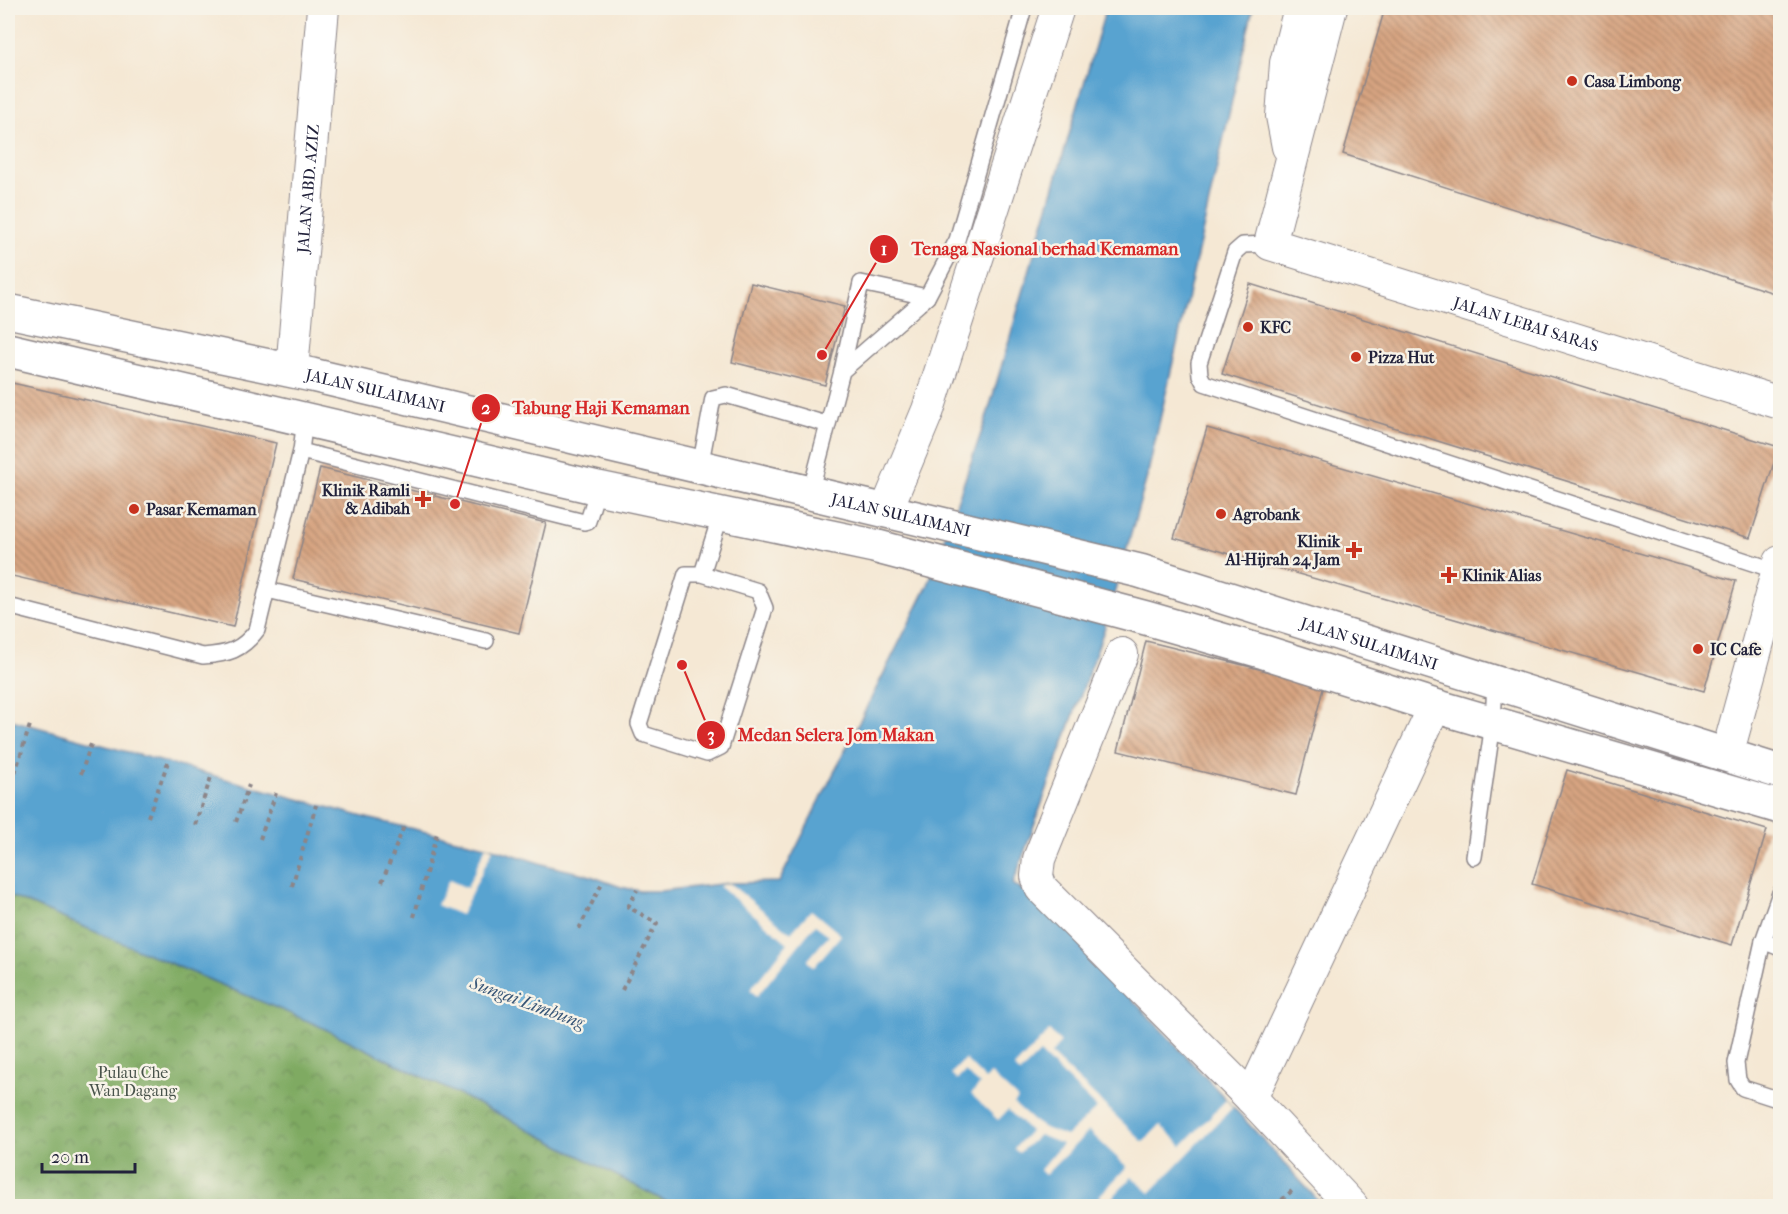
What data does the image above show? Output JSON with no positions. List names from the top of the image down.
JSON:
{
  "streets": {
    "main road": ["JALAN SULAIMANI"],
    "street": ["JALAN ABD. AZIZ", "JALAN LEBAI SARAS"]
  },
  "crossings": [
    ["JALAN ABD. AZIZ", "JALAN SULAIMANI"]
  ],
  "water": ["Sungai Limbung"],
  "parks": ["Pulau Che Wan Dagang"],
  "places": {
    "other": [
      "Casa Limbong",
      "KFC",
      "Tenaga Nasional berhad Kemaman",
      "Pizza Hut",
      "Tabung Haji Kemaman",
      "Pasar Kemaman",
      "Agrobank",
      "IC Cafe",
      "Medan Selera Jom Makan"
    ],
    "health": ["Klinik Ramli & Adibah", "Klinik Al-Hijrah 24 Jam", "Klinik Alias"]
  },
  "scale_bar": "20 m"
}
